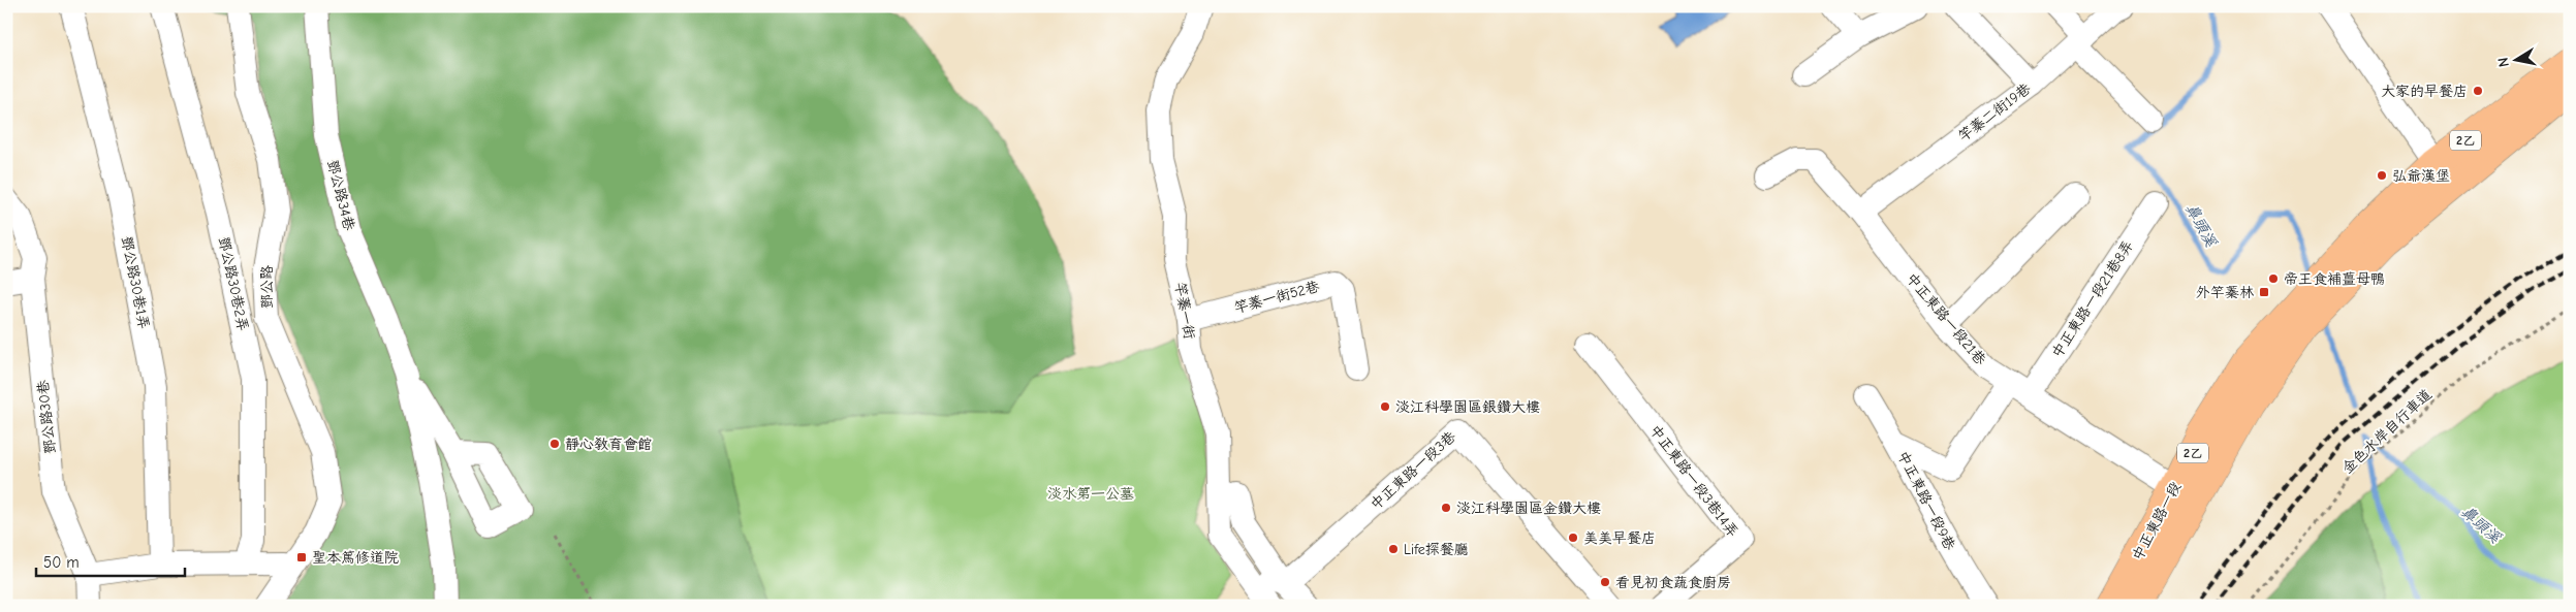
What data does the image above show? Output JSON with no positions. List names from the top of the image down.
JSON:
{
  "streets": {
    "main road": ["2乙", "中正東路一段"],
    "street": [
      "竿蓁二街19巷",
      "鄧公路34巷",
      "鄧公路30巷1弄",
      "鄧公路30巷2弄",
      "鄧公路",
      "竿蓁一街52巷",
      "中正東路一段21巷8弄",
      "竿蓁一街",
      "中正東路一段21巷",
      "鄧公路30巷",
      "中正東路一段3巷",
      "中正東路一段3巷14弄",
      "中正東路一段9巷"
    ],
    "path": ["金色水岸自行車道"]
  },
  "crossings": [
    ["竿蓁二街19巷", "中正東路一段21巷"],
    ["2乙", "中正東路一段"],
    ["竿蓁一街52巷", "竿蓁一街"],
    ["中正東路一段21巷8弄", "中正東路一段21巷"],
    ["中正東路一段21巷", "中正東路一段"]
  ],
  "water": ["鼻頭溪"],
  "parks": ["淡水第一公墓"],
  "places": {
    "other": [
      "大家的早餐店",
      "弘爺漢堡",
      "帝王食補薑母鴨",
      "淡江科學園區銀鑽大樓",
      "靜心教育會館",
      "淡江科學園區金鑽大樓",
      "美美早餐店",
      "Life探餐廳",
      "看見初食蔬食廚房"
    ],
    "transit": ["外竿蓁林", "聖本篤修道院"]
  },
  "scale_bar": "50 m",
  "north": "left"
}
